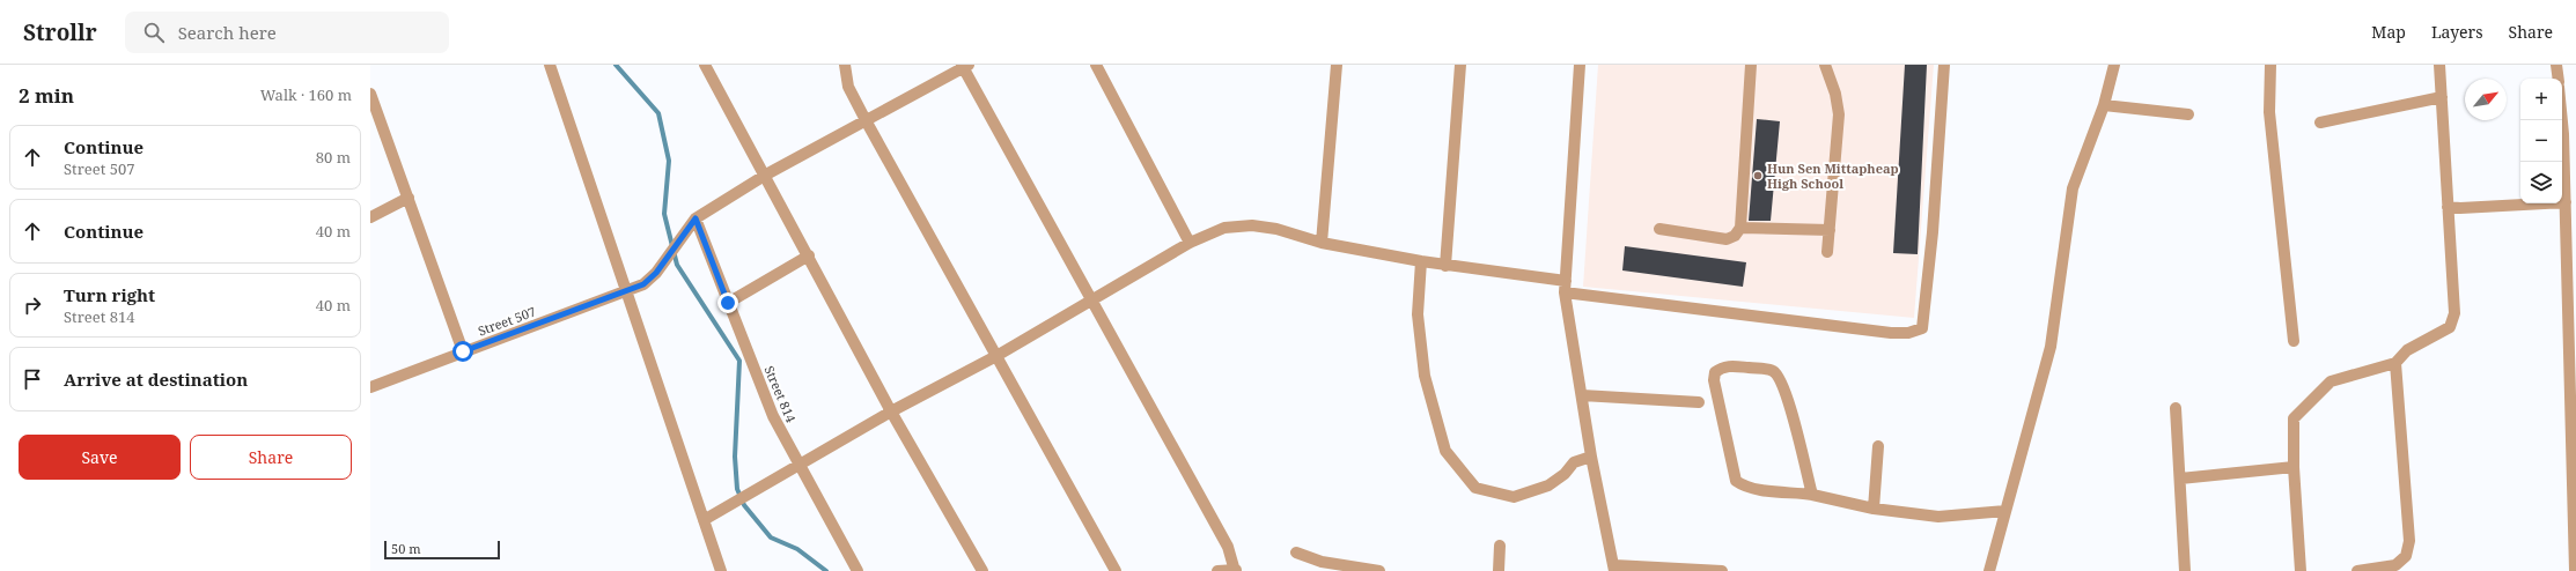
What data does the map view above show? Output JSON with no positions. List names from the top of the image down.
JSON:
{
  "streets": {
    "street": ["Street 507", "Street 814"]
  },
  "crossings": [
    ["Street 507", "Street 814"]
  ],
  "places": ["Hun Sen Mittapheap High School"],
  "scale_bar": "50 m",
  "north": "top right",
  "page": {
    "header": "Strollr",
    "search": "Search here",
    "nav": ["Map", "Layers", "Share"],
    "heading": ["2 min", "Walk · 160 m"],
    "map_buttons": ["+", "−"],
    "list": [
      ["Continue", "Street 507", "80 m"],
      ["Continue", "40 m"],
      ["Turn right", "Street 814", "40 m"],
      "Arrive at destination"
    ],
    "buttons": ["Save", "Share"],
    "scale": "50 m"
  }
}
